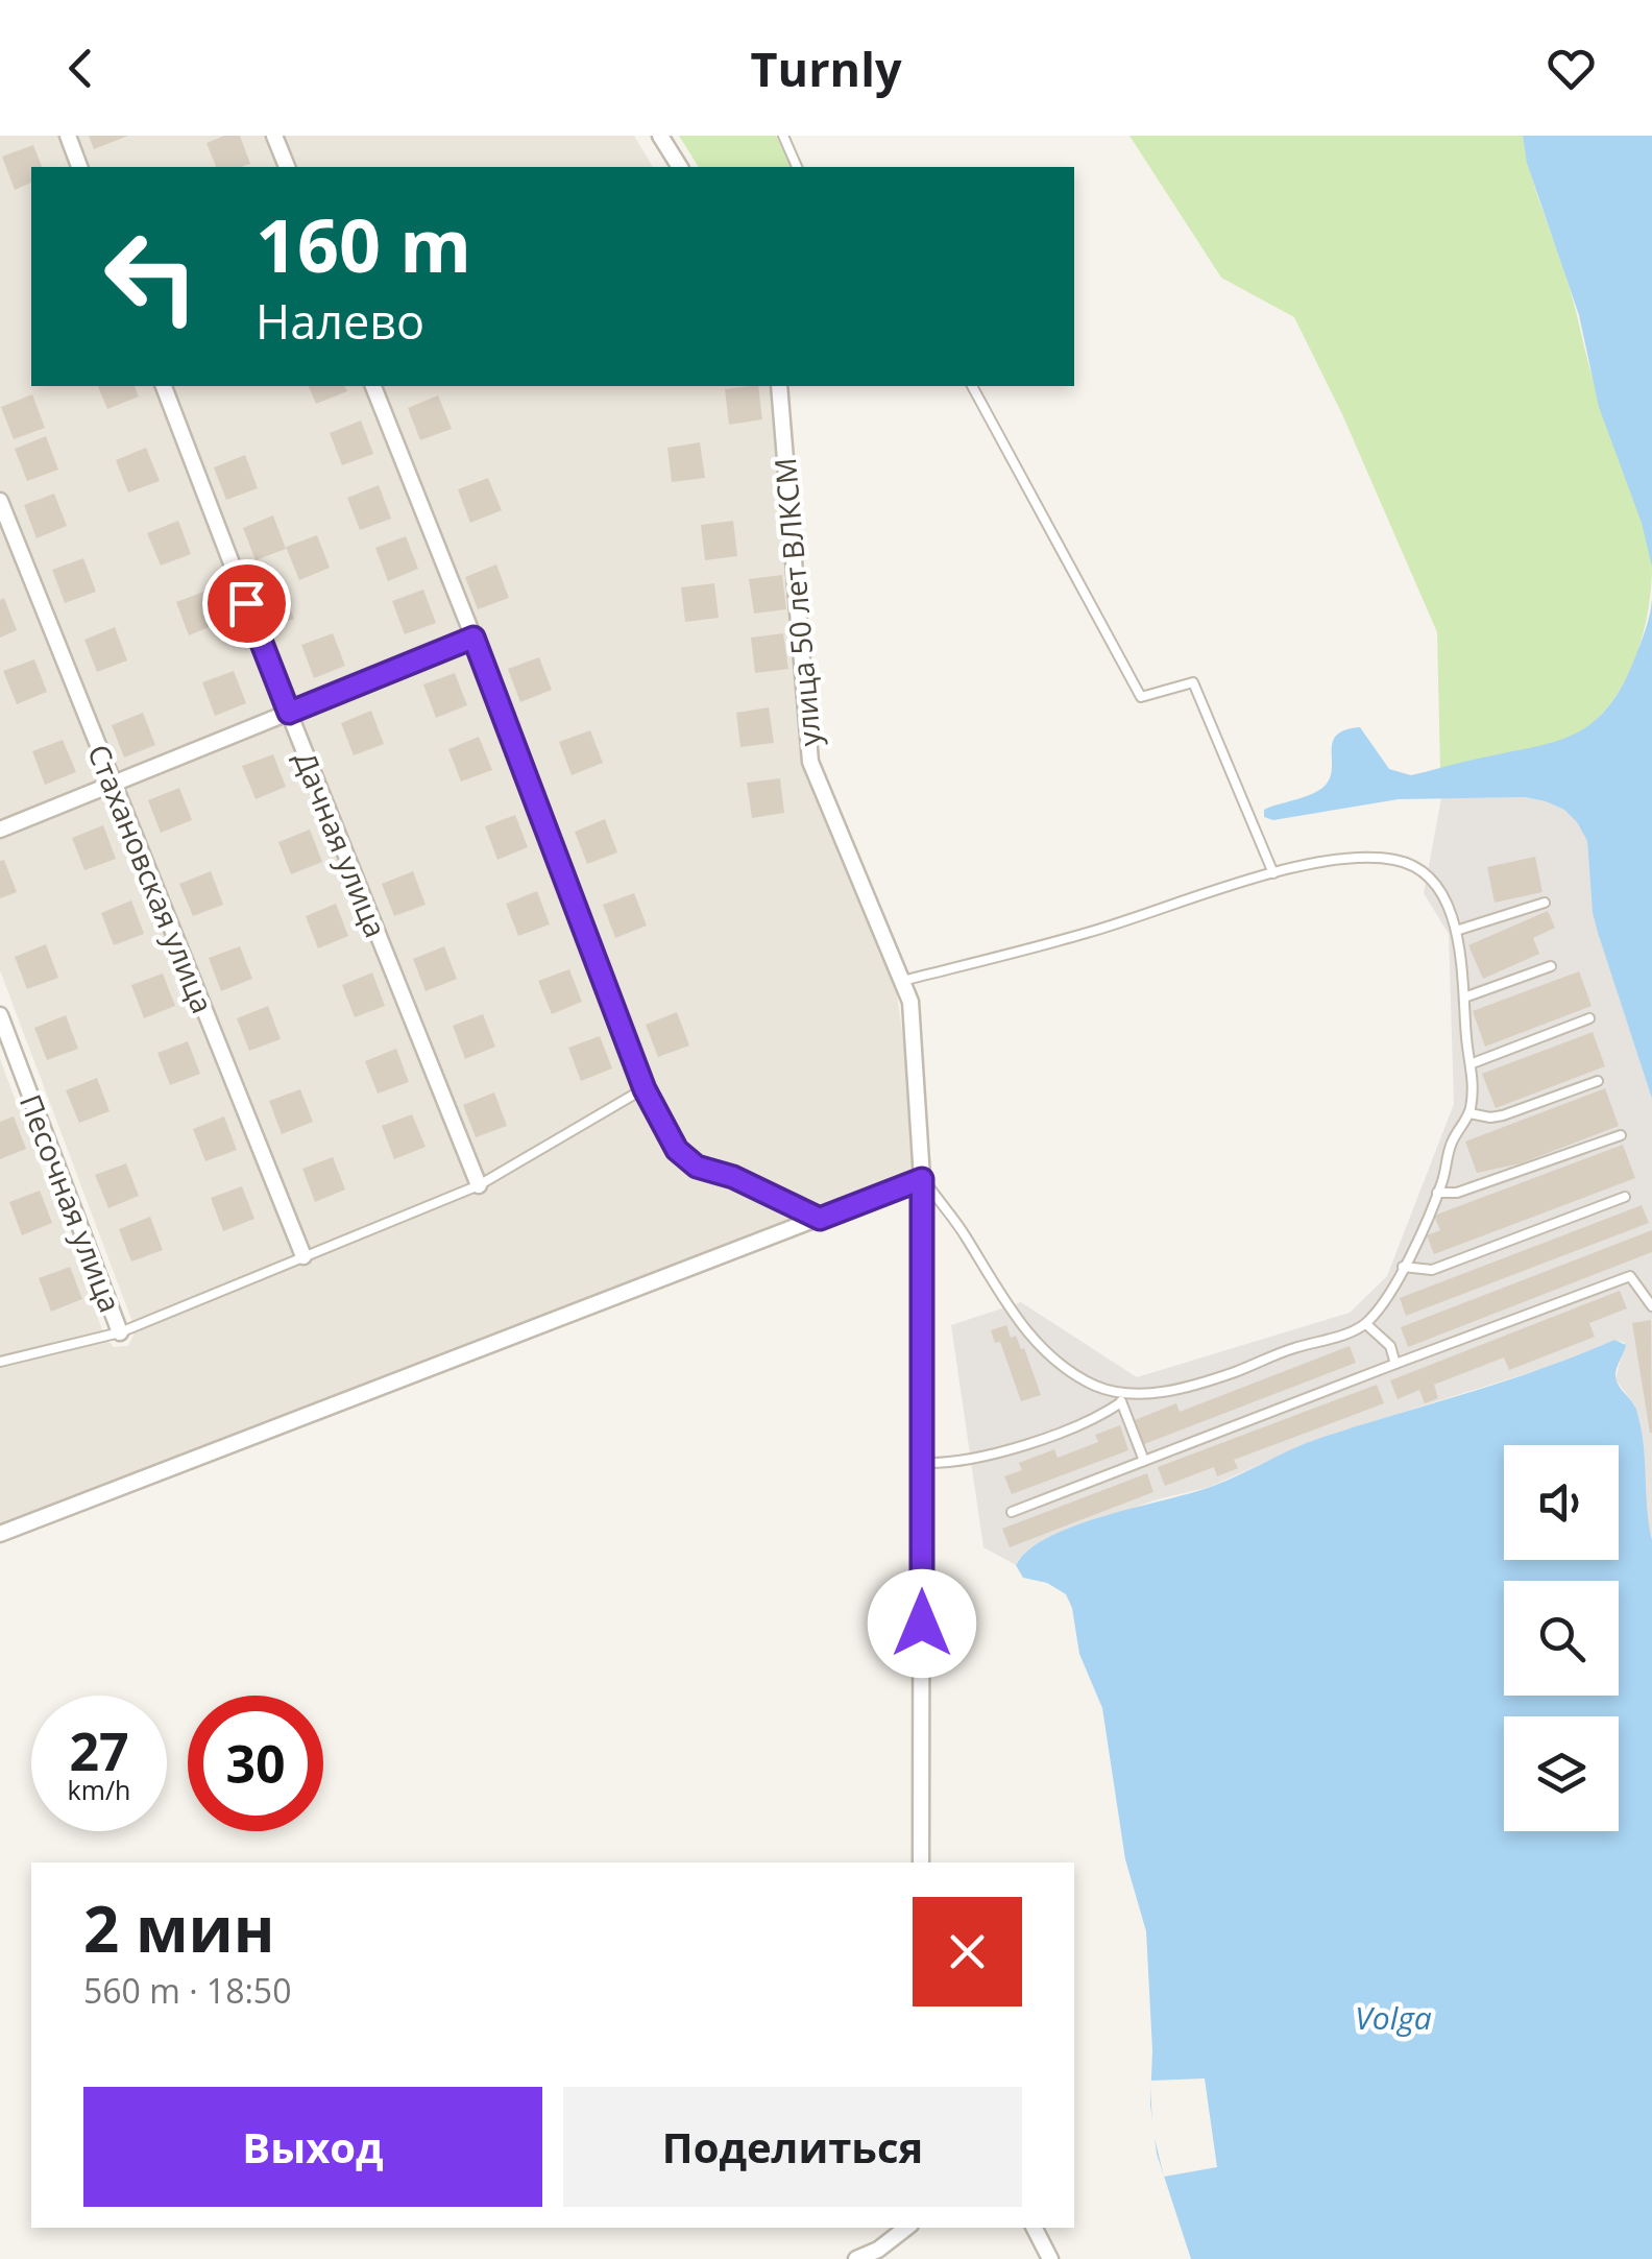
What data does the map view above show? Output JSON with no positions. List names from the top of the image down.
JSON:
{
  "streets": {
    "street": [
      "улица 50 лет ВЛКСМ",
      "Дачная улица",
      "Стахановская улица",
      "Песочная улица"
    ]
  },
  "water": ["Volga"],
  "page": {
    "header": "Turnly",
    "turn": ["160 m", "Налево"],
    "speed": "27 km/h",
    "limit": "30",
    "heading": ["2 мин", "560 m · 18:50"],
    "buttons": ["Выход", "Поделиться"]
  }
}
